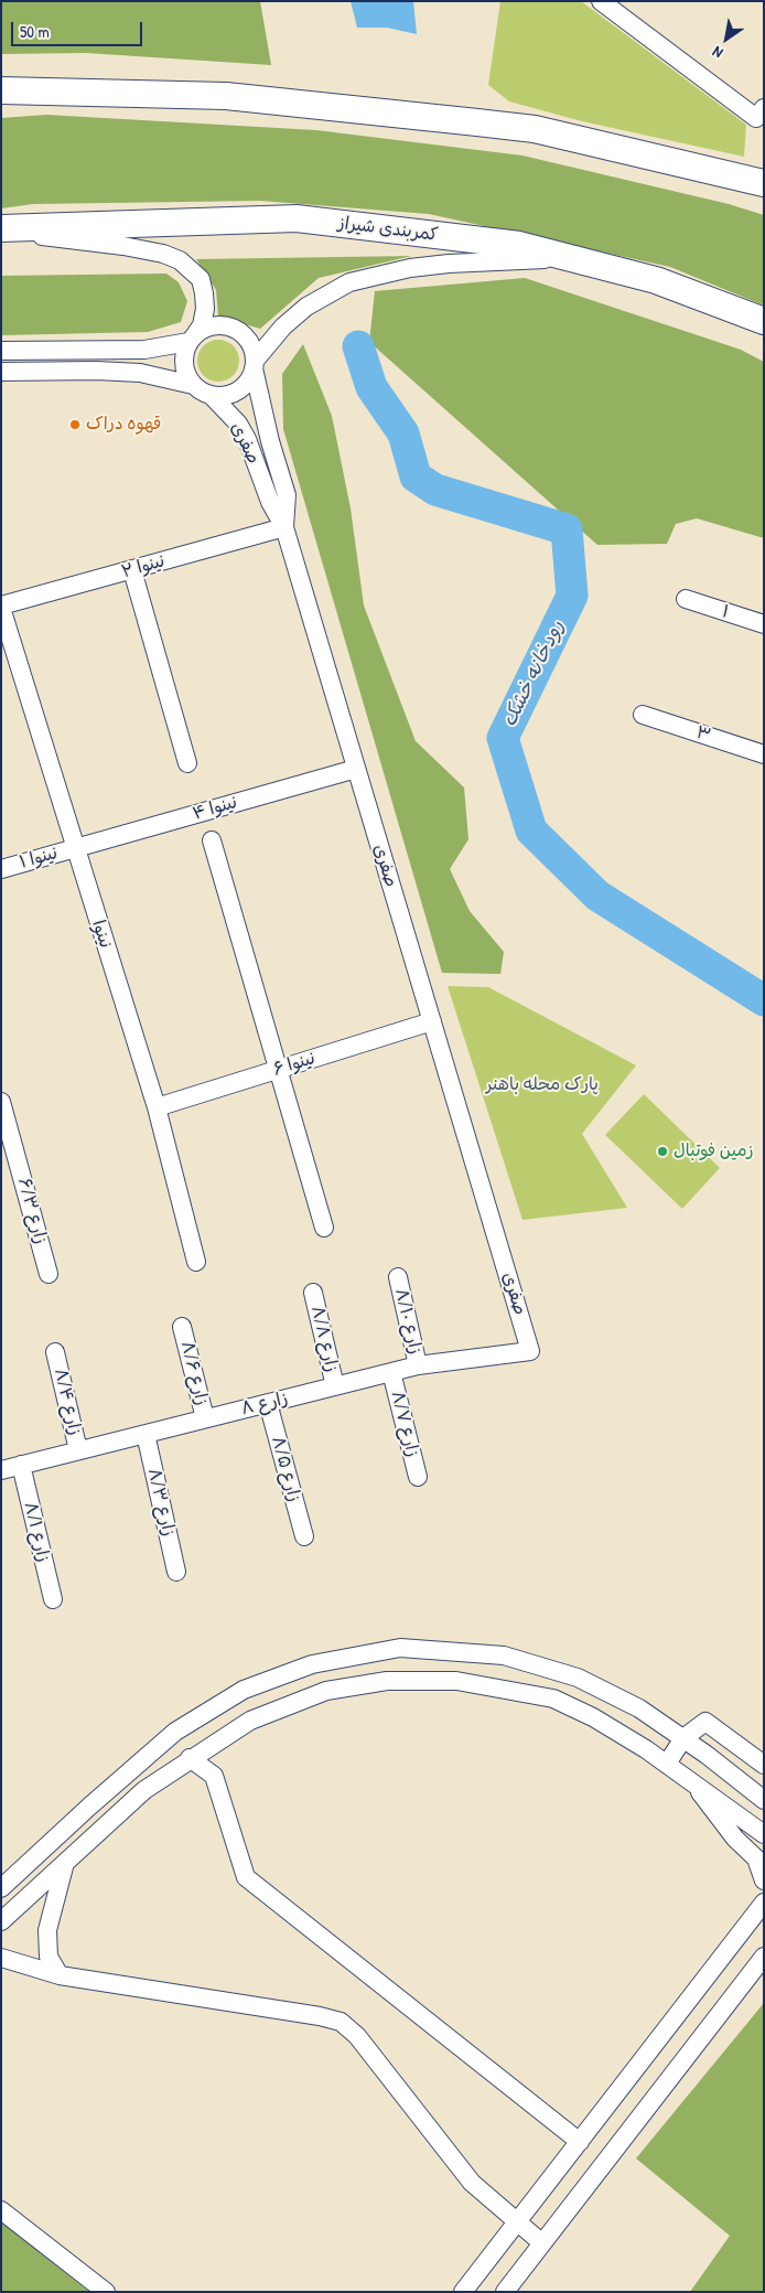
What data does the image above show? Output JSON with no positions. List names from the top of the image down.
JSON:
{
  "streets": {
    "highway": ["کمربندی شیراز"],
    "street": [
      "صفری",
      "۲ نینوا",
      "۱",
      "۳",
      "۴ نینوا",
      "۱ نینوا",
      "نینوا",
      "۶ نینوا",
      "۶/۳ زارع",
      "۸/۱۰ زارع",
      "۸/۸ زارع",
      "۸/۶ زارع",
      "۸/۴ زارع",
      "۸ زارع",
      "۸/۷ زارع",
      "۸/۵ زارع",
      "۸/۳ زارع",
      "۸/۱ زارع"
    ]
  },
  "crossings": [
    ["صفری", "۲ نینوا"],
    ["صفری", "۴ نینوا"],
    ["صفری", "۶ نینوا"],
    ["صفری", "۸ زارع"],
    ["۲ نینوا", "نینوا"],
    ["۴ نینوا", "۱ نینوا"],
    ["۴ نینوا", "نینوا"],
    ["۱ نینوا", "نینوا"],
    ["نینوا", "۶ نینوا"],
    ["۸/۱۰ زارع", "۸ زارع"],
    ["۸/۸ زارع", "۸ زارع"],
    ["۸/۶ زارع", "۸ زارع"],
    ["۸/۴ زارع", "۸ زارع"],
    ["۸ زارع", "۸/۷ زارع"],
    ["۸ زارع", "۸/۵ زارع"],
    ["۸ زارع", "۸/۳ زارع"],
    ["۸ زارع", "۸/۱ زارع"]
  ],
  "water": ["رودخانه خشک"],
  "parks": ["پارک محله باهنر"],
  "places": ["قهوه دراک", "زمین فوتبال"],
  "scale_bar": "50 m",
  "north": "bottom left"
}
